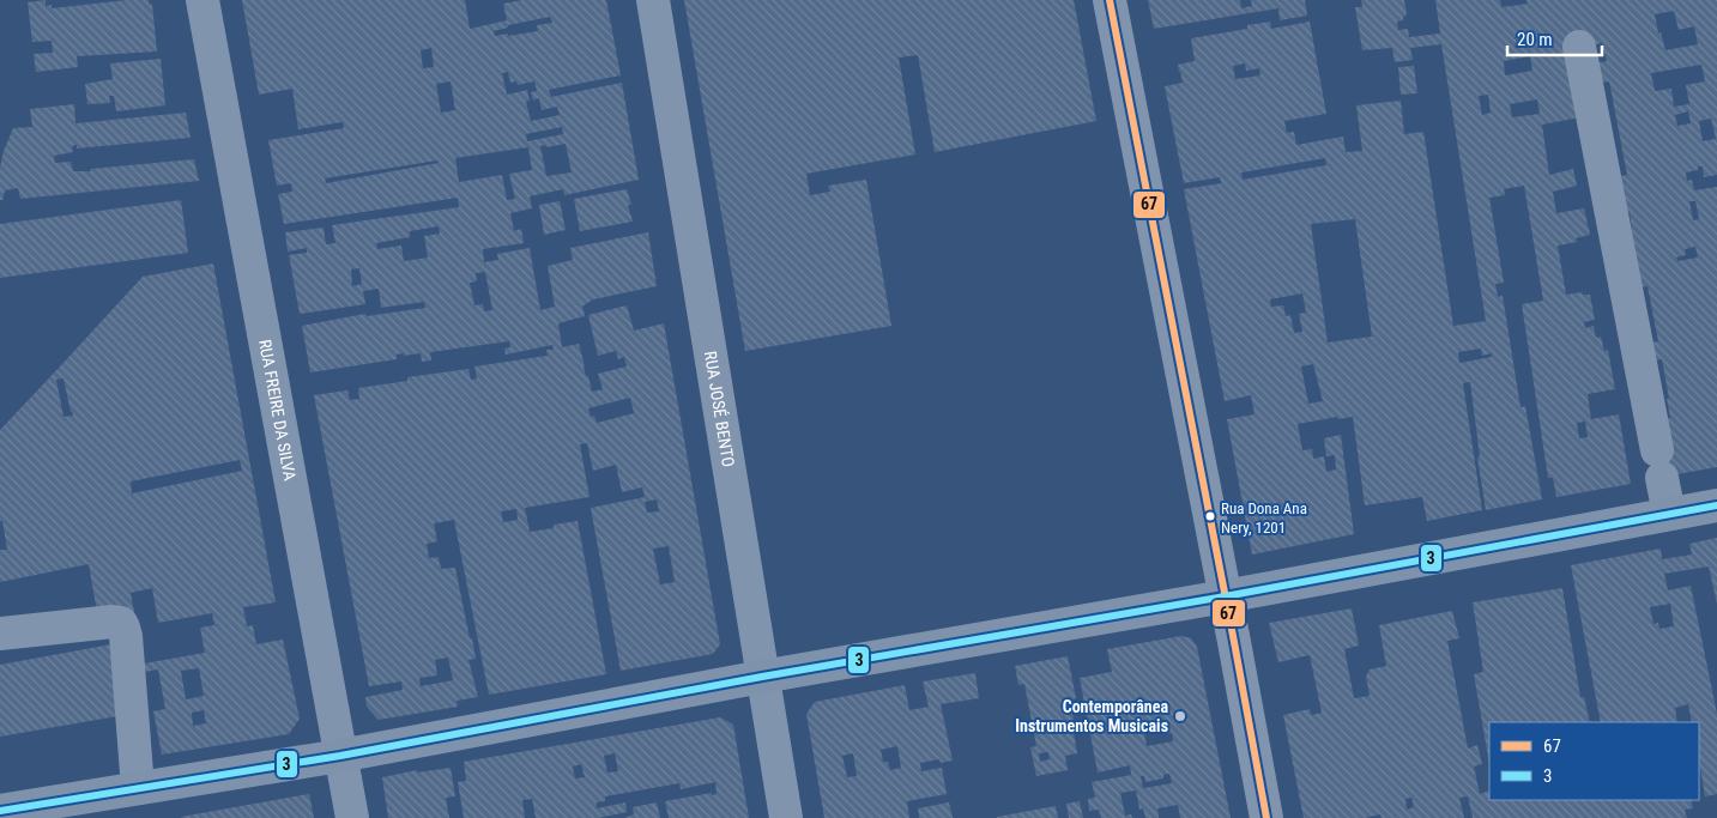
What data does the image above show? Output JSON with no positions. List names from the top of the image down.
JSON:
{
  "streets": {
    "street": ["RUA FREIRE DA SILVA", "RUA JOSÉ BENTO"]
  },
  "places": ["Rua Dona Ana Nery, 1201", "Contemporânea Instrumentos Musicais"],
  "lines": ["transit line 67", "transit line 3"],
  "legend": ["67", "3"],
  "scale_bar": "20 m"
}
